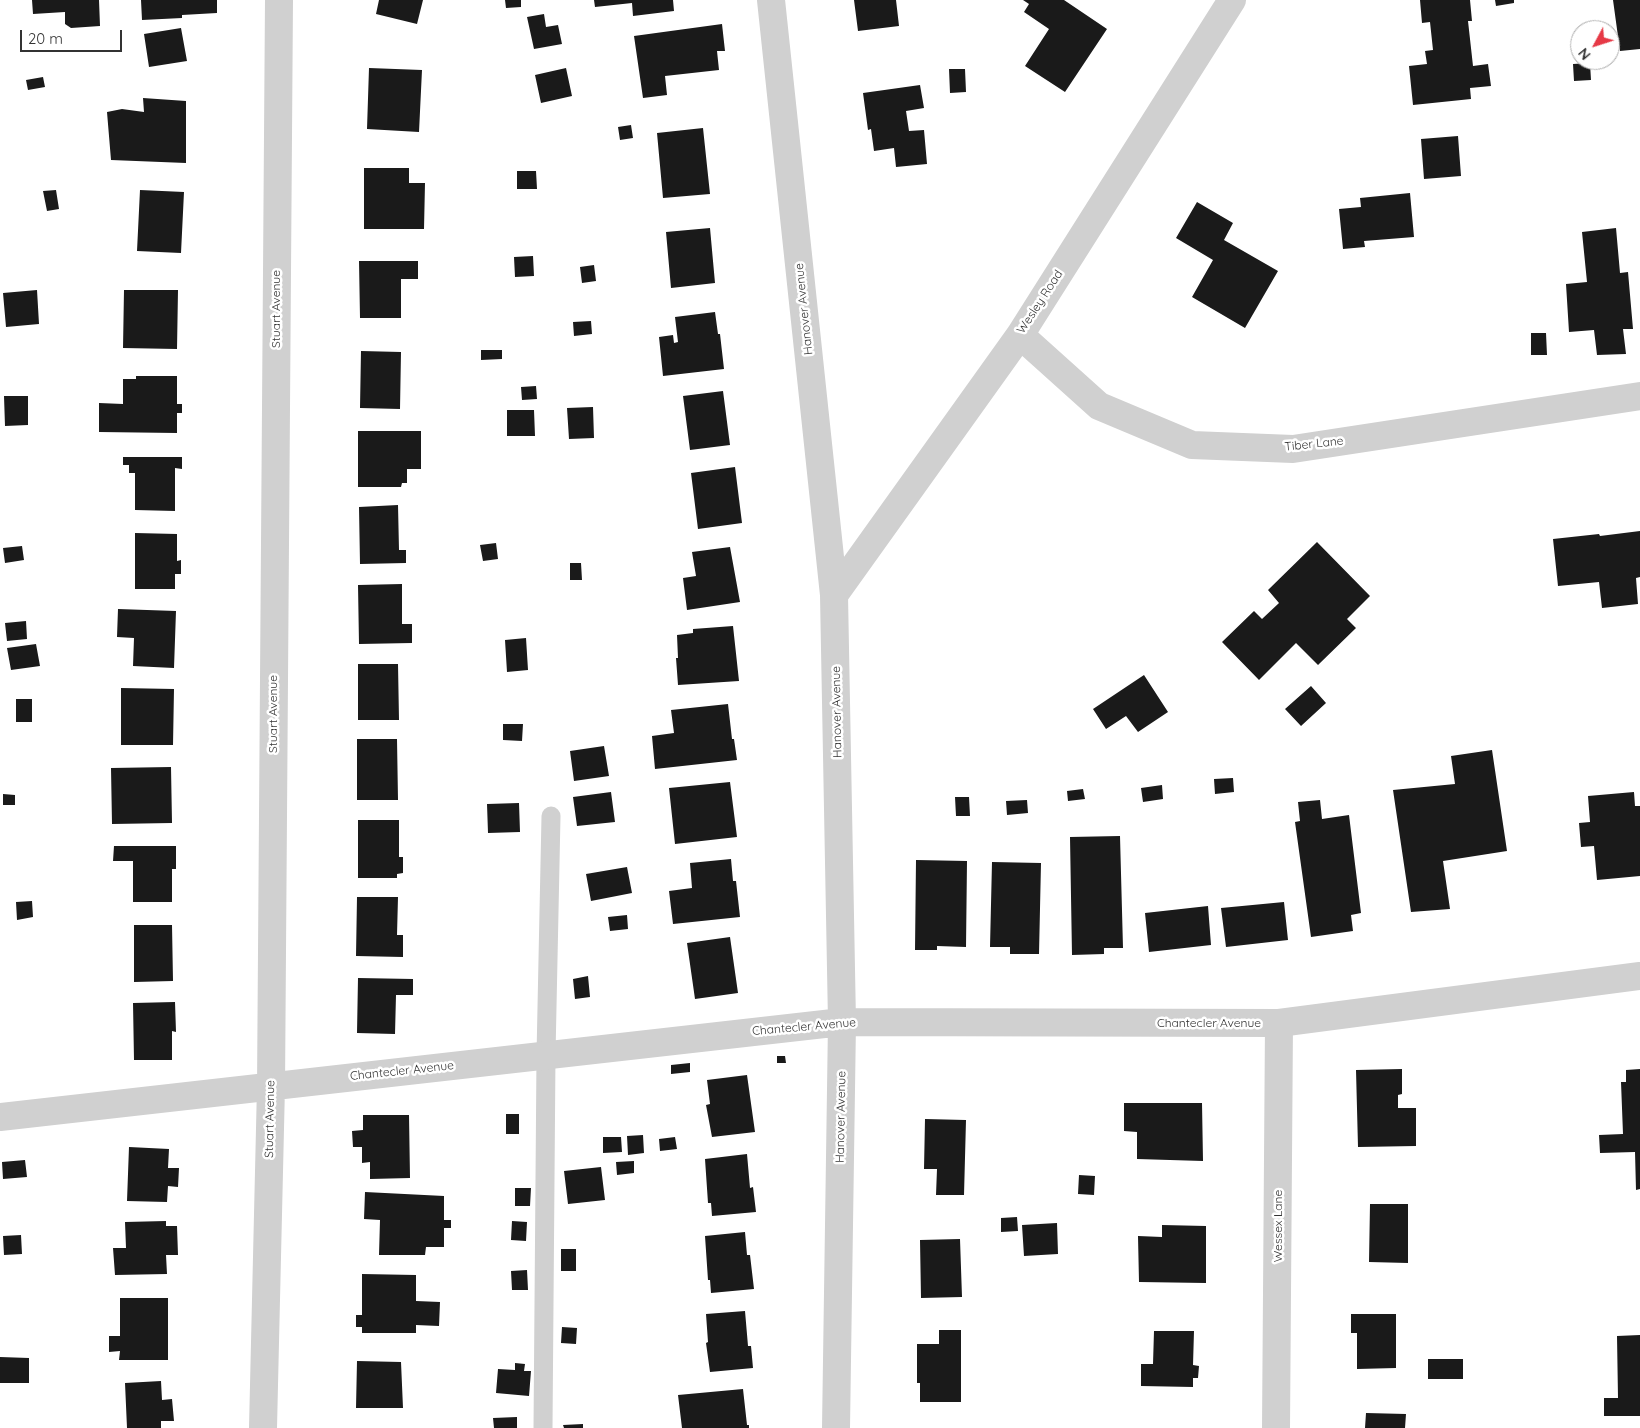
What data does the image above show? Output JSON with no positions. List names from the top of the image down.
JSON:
{
  "streets": {
    "street": [
      "Wesley Road",
      "Stuart Avenue",
      "Hanover Avenue",
      "Tiber Lane",
      "Chantecler Avenue",
      "Wessex Lane"
    ]
  },
  "crossings": [
    ["Wesley Road", "Hanover Avenue"],
    ["Wesley Road", "Tiber Lane"],
    ["Stuart Avenue", "Chantecler Avenue"],
    ["Hanover Avenue", "Chantecler Avenue"],
    ["Chantecler Avenue", "Wessex Lane"]
  ],
  "scale_bar": "20 m",
  "north": "bottom left"
}
